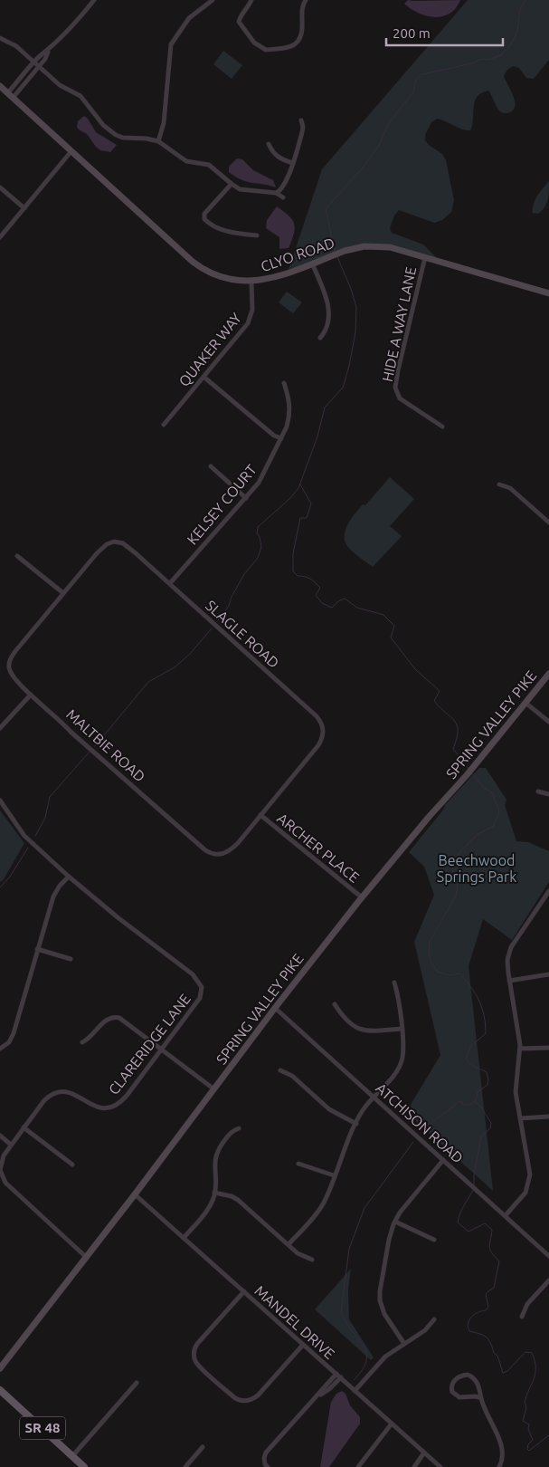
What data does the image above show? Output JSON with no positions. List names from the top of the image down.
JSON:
{
  "streets": {
    "main road": ["SR 48"],
    "street": [
      "CLYO ROAD",
      "HIDE A WAY LANE",
      "QUAKER WAY",
      "KELSEY COURT",
      "SLAGLE ROAD",
      "SPRING VALLEY PIKE",
      "MALTBIE ROAD",
      "ARCHER PLACE",
      "CLARERIDGE LANE",
      "ATCHISON ROAD",
      "MANDEL DRIVE"
    ]
  },
  "crossings": [
    ["CLYO ROAD", "HIDE A WAY LANE"],
    ["CLYO ROAD", "QUAKER WAY"],
    ["KELSEY COURT", "SLAGLE ROAD"],
    ["SLAGLE ROAD", "MALTBIE ROAD"],
    ["SLAGLE ROAD", "ARCHER PLACE"],
    ["SPRING VALLEY PIKE", "ARCHER PLACE"],
    ["SPRING VALLEY PIKE", "CLARERIDGE LANE"],
    ["SPRING VALLEY PIKE", "ATCHISON ROAD"],
    ["SPRING VALLEY PIKE", "MANDEL DRIVE"],
    ["MALTBIE ROAD", "ARCHER PLACE"]
  ],
  "parks": ["Beechwood Springs Park"],
  "scale_bar": "200 m"
}
